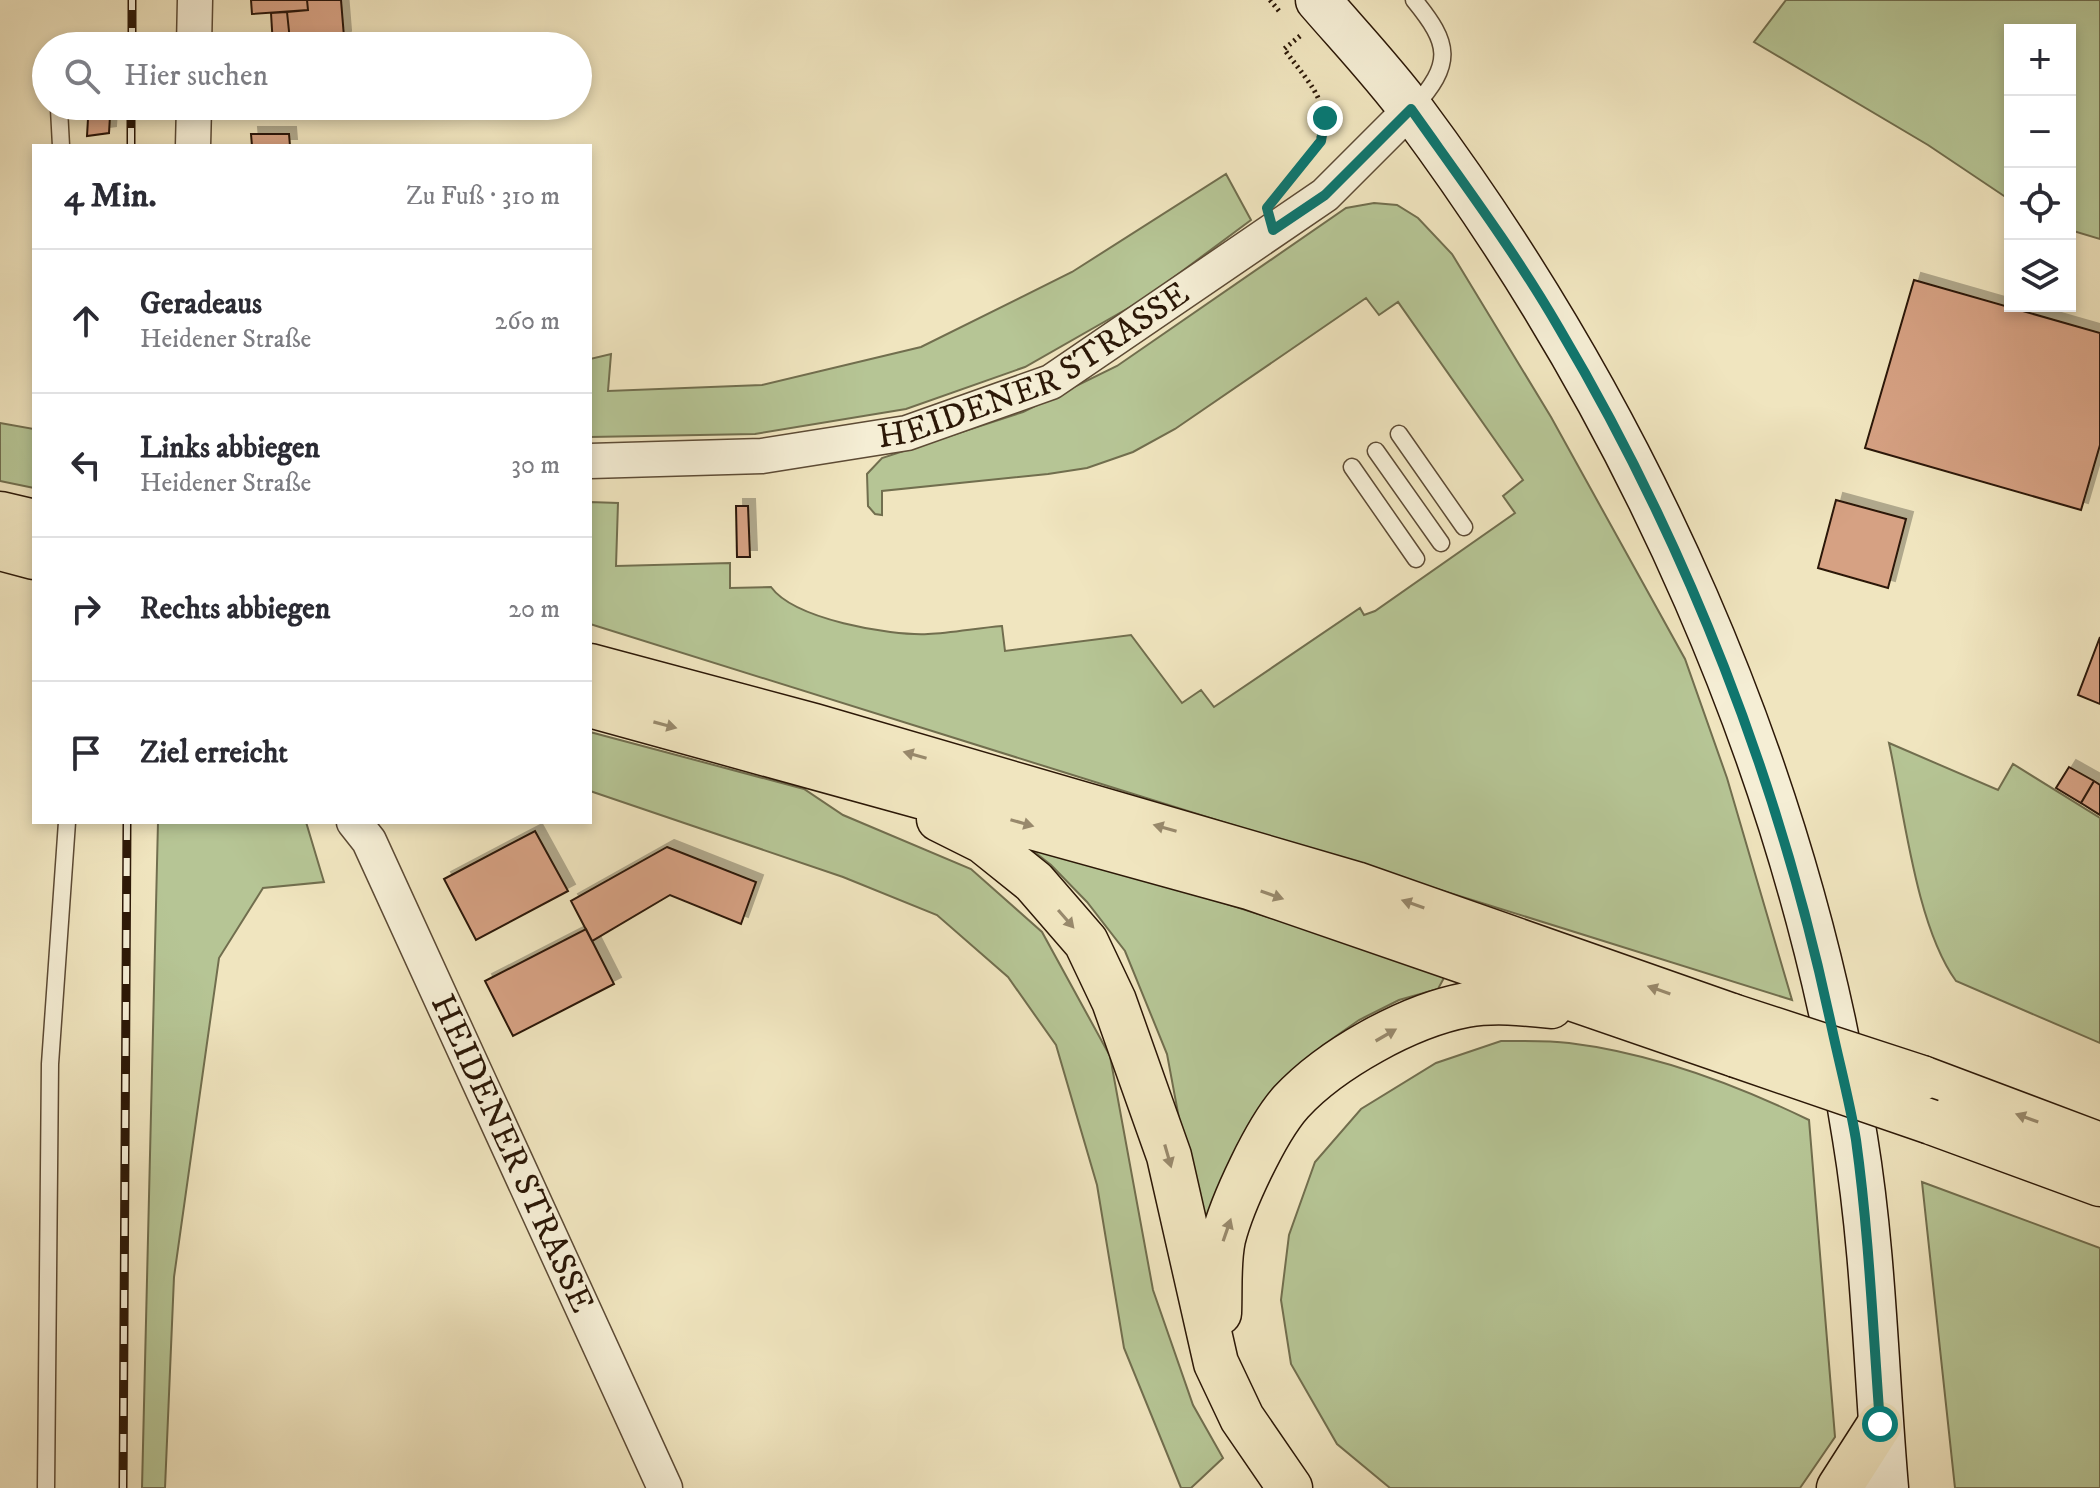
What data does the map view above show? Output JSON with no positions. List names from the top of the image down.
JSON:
{
  "streets": {
    "street": ["HEIDENER STRASSE"]
  },
  "page": {
    "map_buttons": ["+", "−"],
    "search": "Hier suchen",
    "heading": ["4 Min.", "Zu Fuß · 310 m"],
    "list": [
      ["Geradeaus", "Heidener Straße", "260 m"],
      ["Links abbiegen", "Heidener Straße", "30 m"],
      ["Rechts abbiegen", "20 m"],
      "Ziel erreicht"
    ]
  }
}
